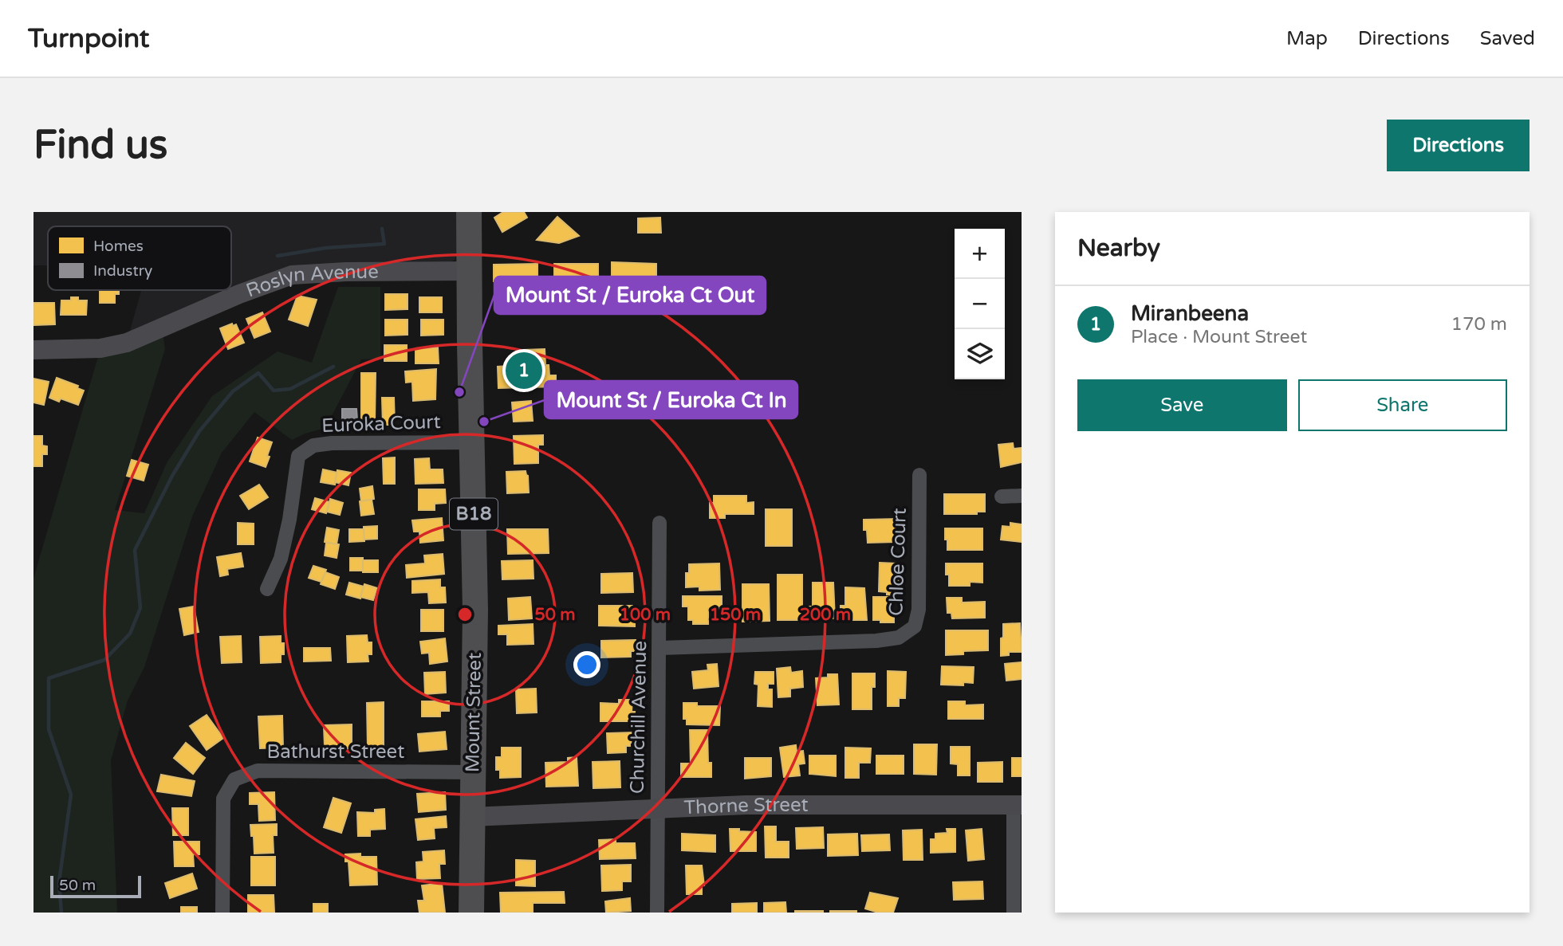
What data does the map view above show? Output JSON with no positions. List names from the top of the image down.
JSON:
{
  "streets": {
    "highway": ["B18", "Mount Street"],
    "street": [
      "Roslyn Avenue",
      "Euroka Court",
      "Chloe Court",
      "Churchill Avenue",
      "Bathurst Street",
      "Thorne Street"
    ]
  },
  "crossings": [
    ["Roslyn Avenue", "Mount Street"],
    ["Euroka Court", "Mount Street"],
    ["Chloe Court", "Churchill Avenue"],
    ["Mount Street", "Bathurst Street"],
    ["Mount Street", "Thorne Street"],
    ["Churchill Avenue", "Thorne Street"]
  ],
  "places": ["Mount St / Euroka Ct Out", "Mount St / Euroka Ct In"],
  "legend": ["Homes", "Industry"],
  "scale_bar": "50 m",
  "page": {
    "header": "Turnpoint",
    "nav": ["Map", "Directions", "Saved"],
    "buttons": [
      "Directions",
      ["Save", "Share"]
    ],
    "title": "Find us",
    "heading": "Nearby",
    "map_buttons": ["+", "−"],
    "list": [
      {
        "mark": "1",
        "name": "Miranbeena",
        "note": "Place · Mount Street",
        "value": "170 m"
      }
    ],
    "pins": "1",
    "scale": "50 m"
  },
  "rings": [
    "50 m",
    "100 m",
    "150 m",
    "200 m"
  ]
}
